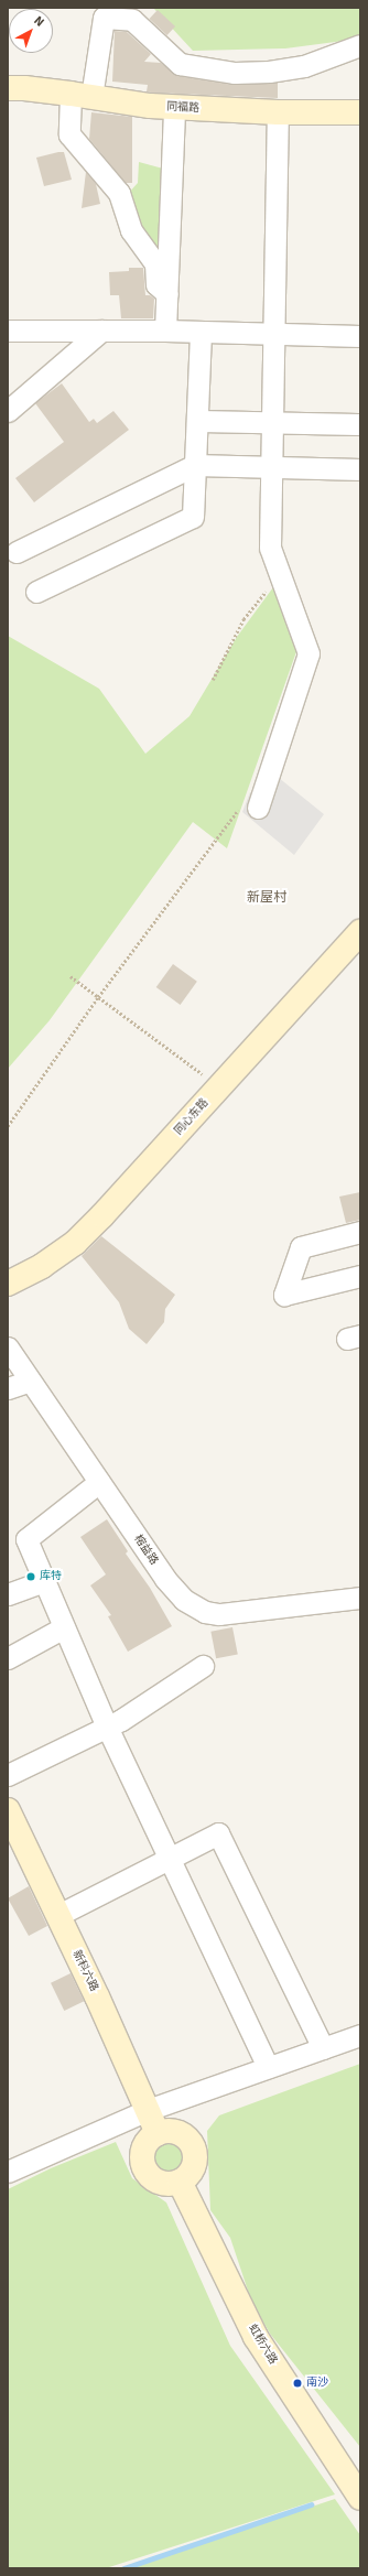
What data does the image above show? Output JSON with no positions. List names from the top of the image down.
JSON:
{
  "streets": {
    "street": [
      "同福路",
      "同心东路",
      "榕益路",
      "新科六路",
      "虹桥六路"
    ]
  },
  "crossings": [
    ["新科六路", "虹桥六路"]
  ],
  "districts": ["新屋村"],
  "places": ["库特", "南沙"],
  "north": "top right"
}
